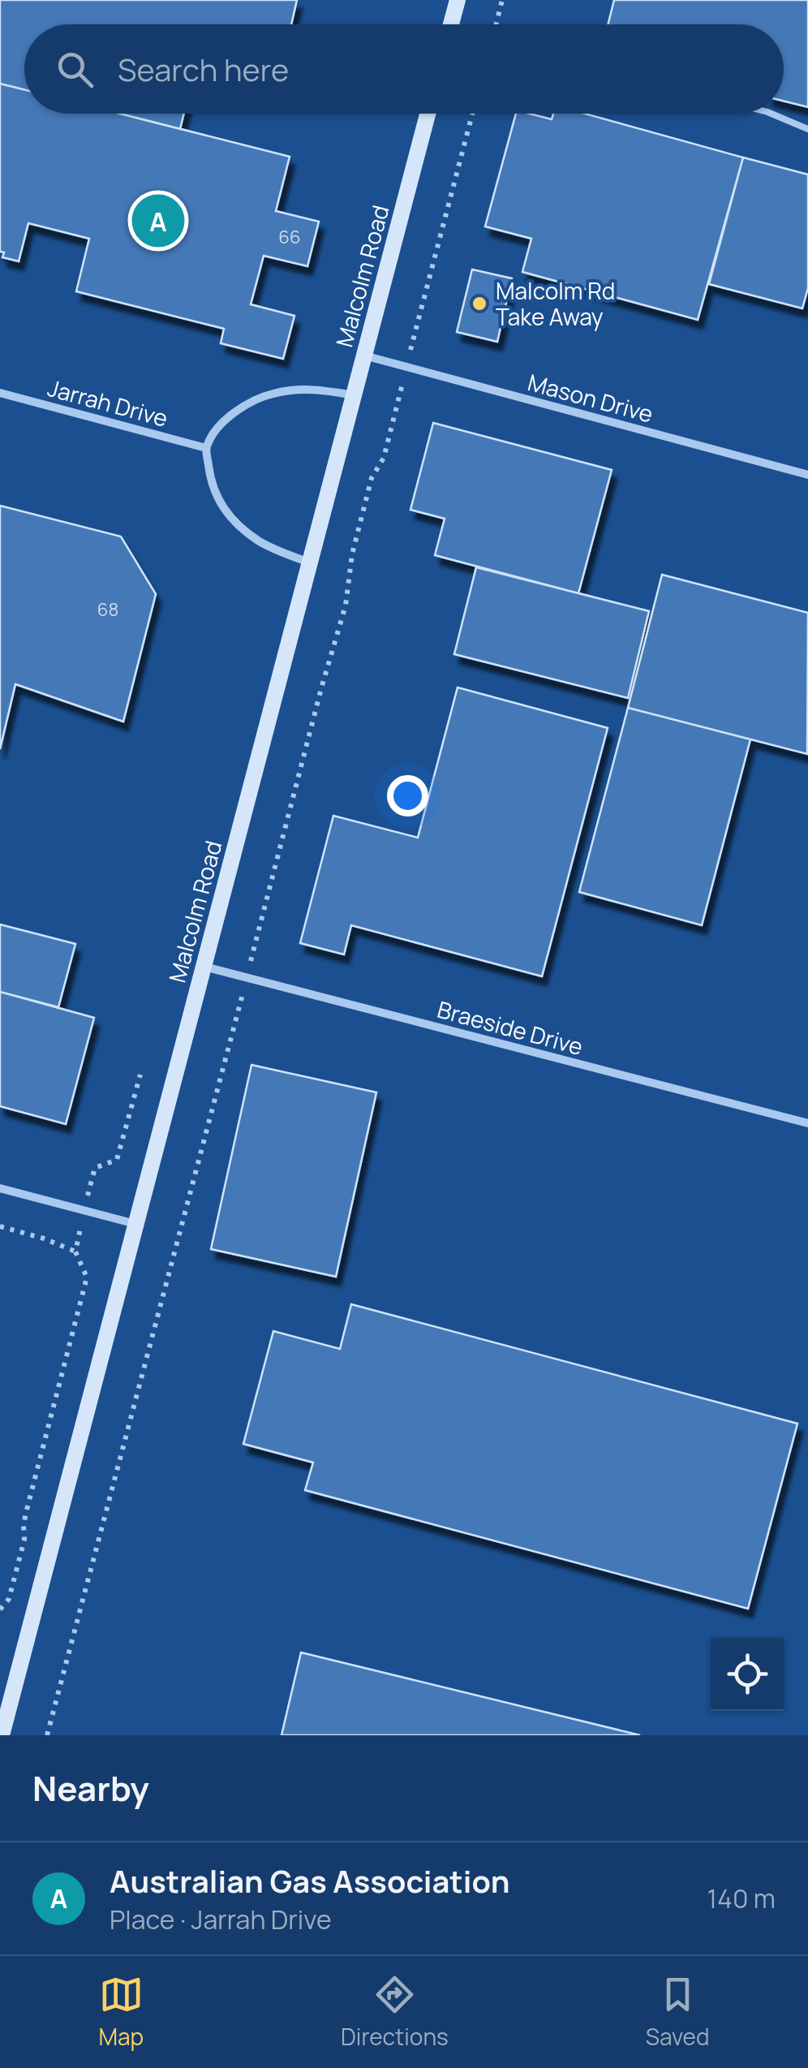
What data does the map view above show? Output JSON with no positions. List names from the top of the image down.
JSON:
{
  "streets": {
    "street": [
      "Malcolm Road",
      "Mason Drive",
      "Jarrah Drive",
      "Braeside Drive"
    ]
  },
  "crossings": [
    ["Malcolm Road", "Mason Drive"],
    ["Malcolm Road", "Braeside Drive"]
  ],
  "places": ["Malcolm Rd Take Away"],
  "house_numbers": ["66", "68"],
  "page": {
    "search": "Search here",
    "pins": "A",
    "heading": "Nearby",
    "list": [
      {
        "mark": "A",
        "name": "Australian Gas Association",
        "note": "Place · Jarrah Drive",
        "value": "140 m"
      }
    ],
    "nav": ["Map", "Directions", "Saved"]
  }
}
